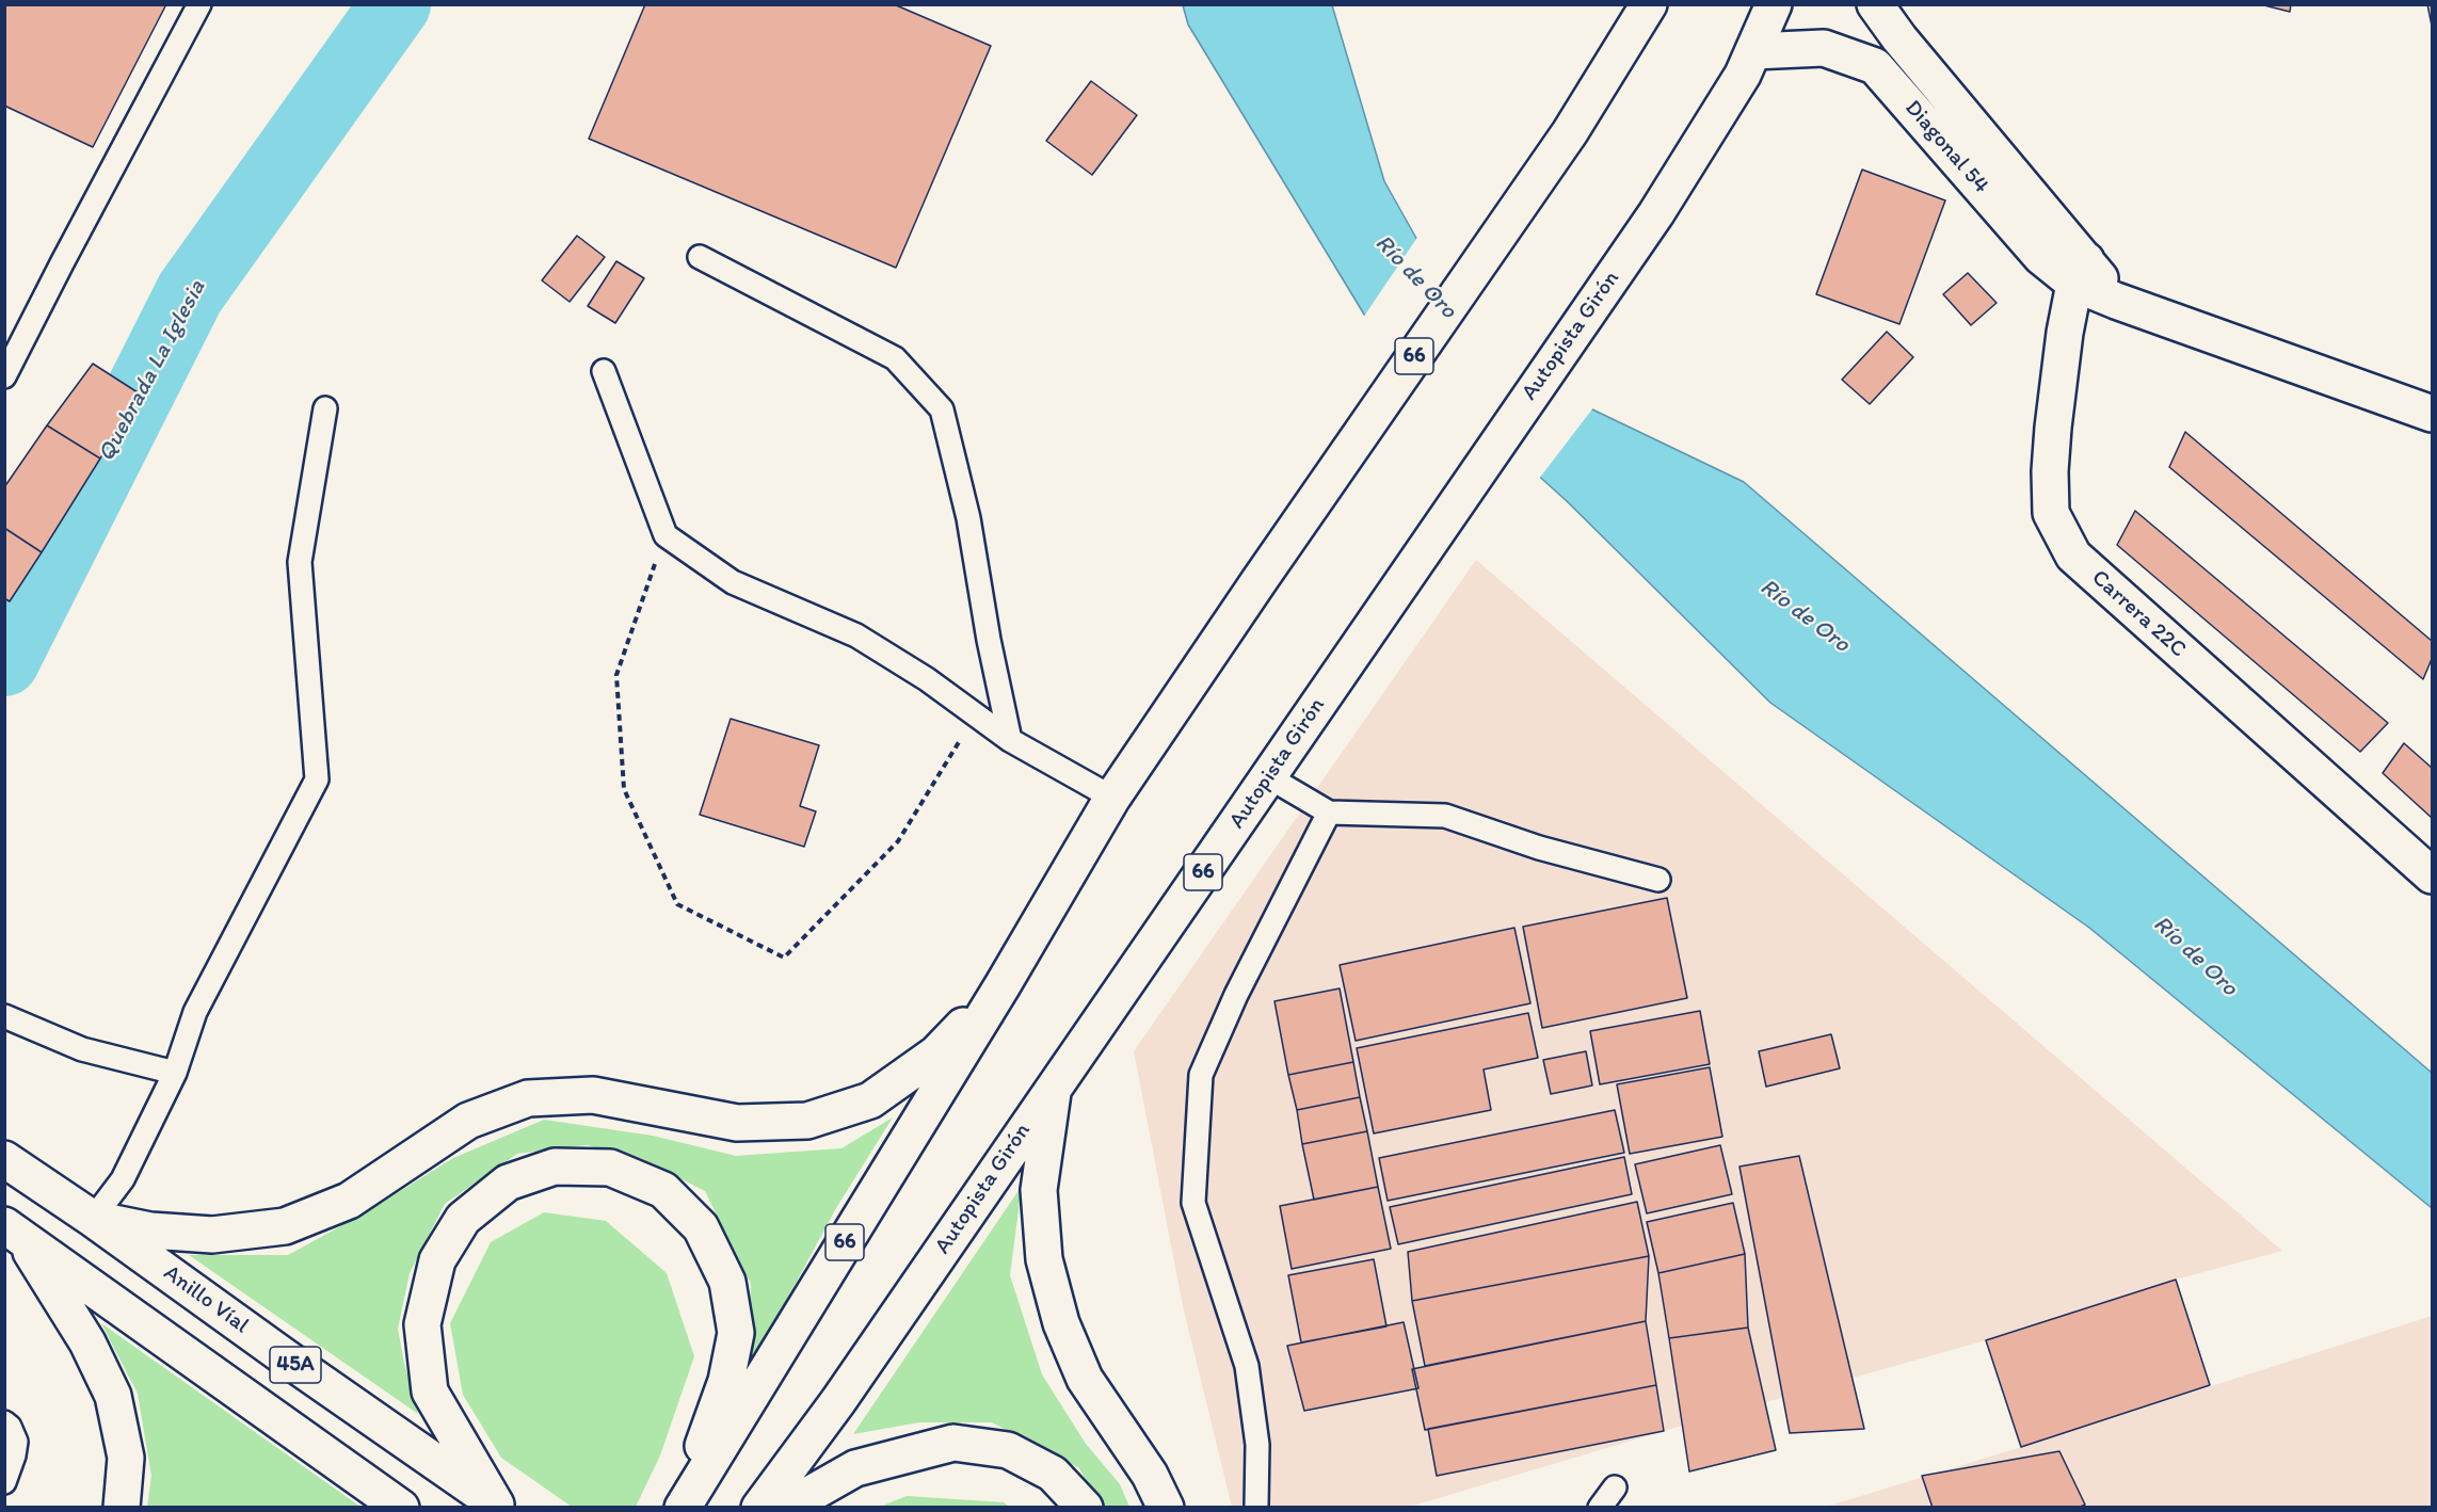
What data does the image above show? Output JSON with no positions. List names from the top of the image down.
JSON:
{
  "streets": {
    "main road": [
      "Diagonal 54",
      "Autopista Girón",
      "66",
      "Carrera 22C",
      "Anillo Víal",
      "45A"
    ]
  },
  "crossings": [
    ["Diagonal 54", "Autopista Girón"],
    ["Diagonal 54", "Carrera 22C"]
  ],
  "water": ["Río de Oro", "Quebrada La Iglesia"]
}
